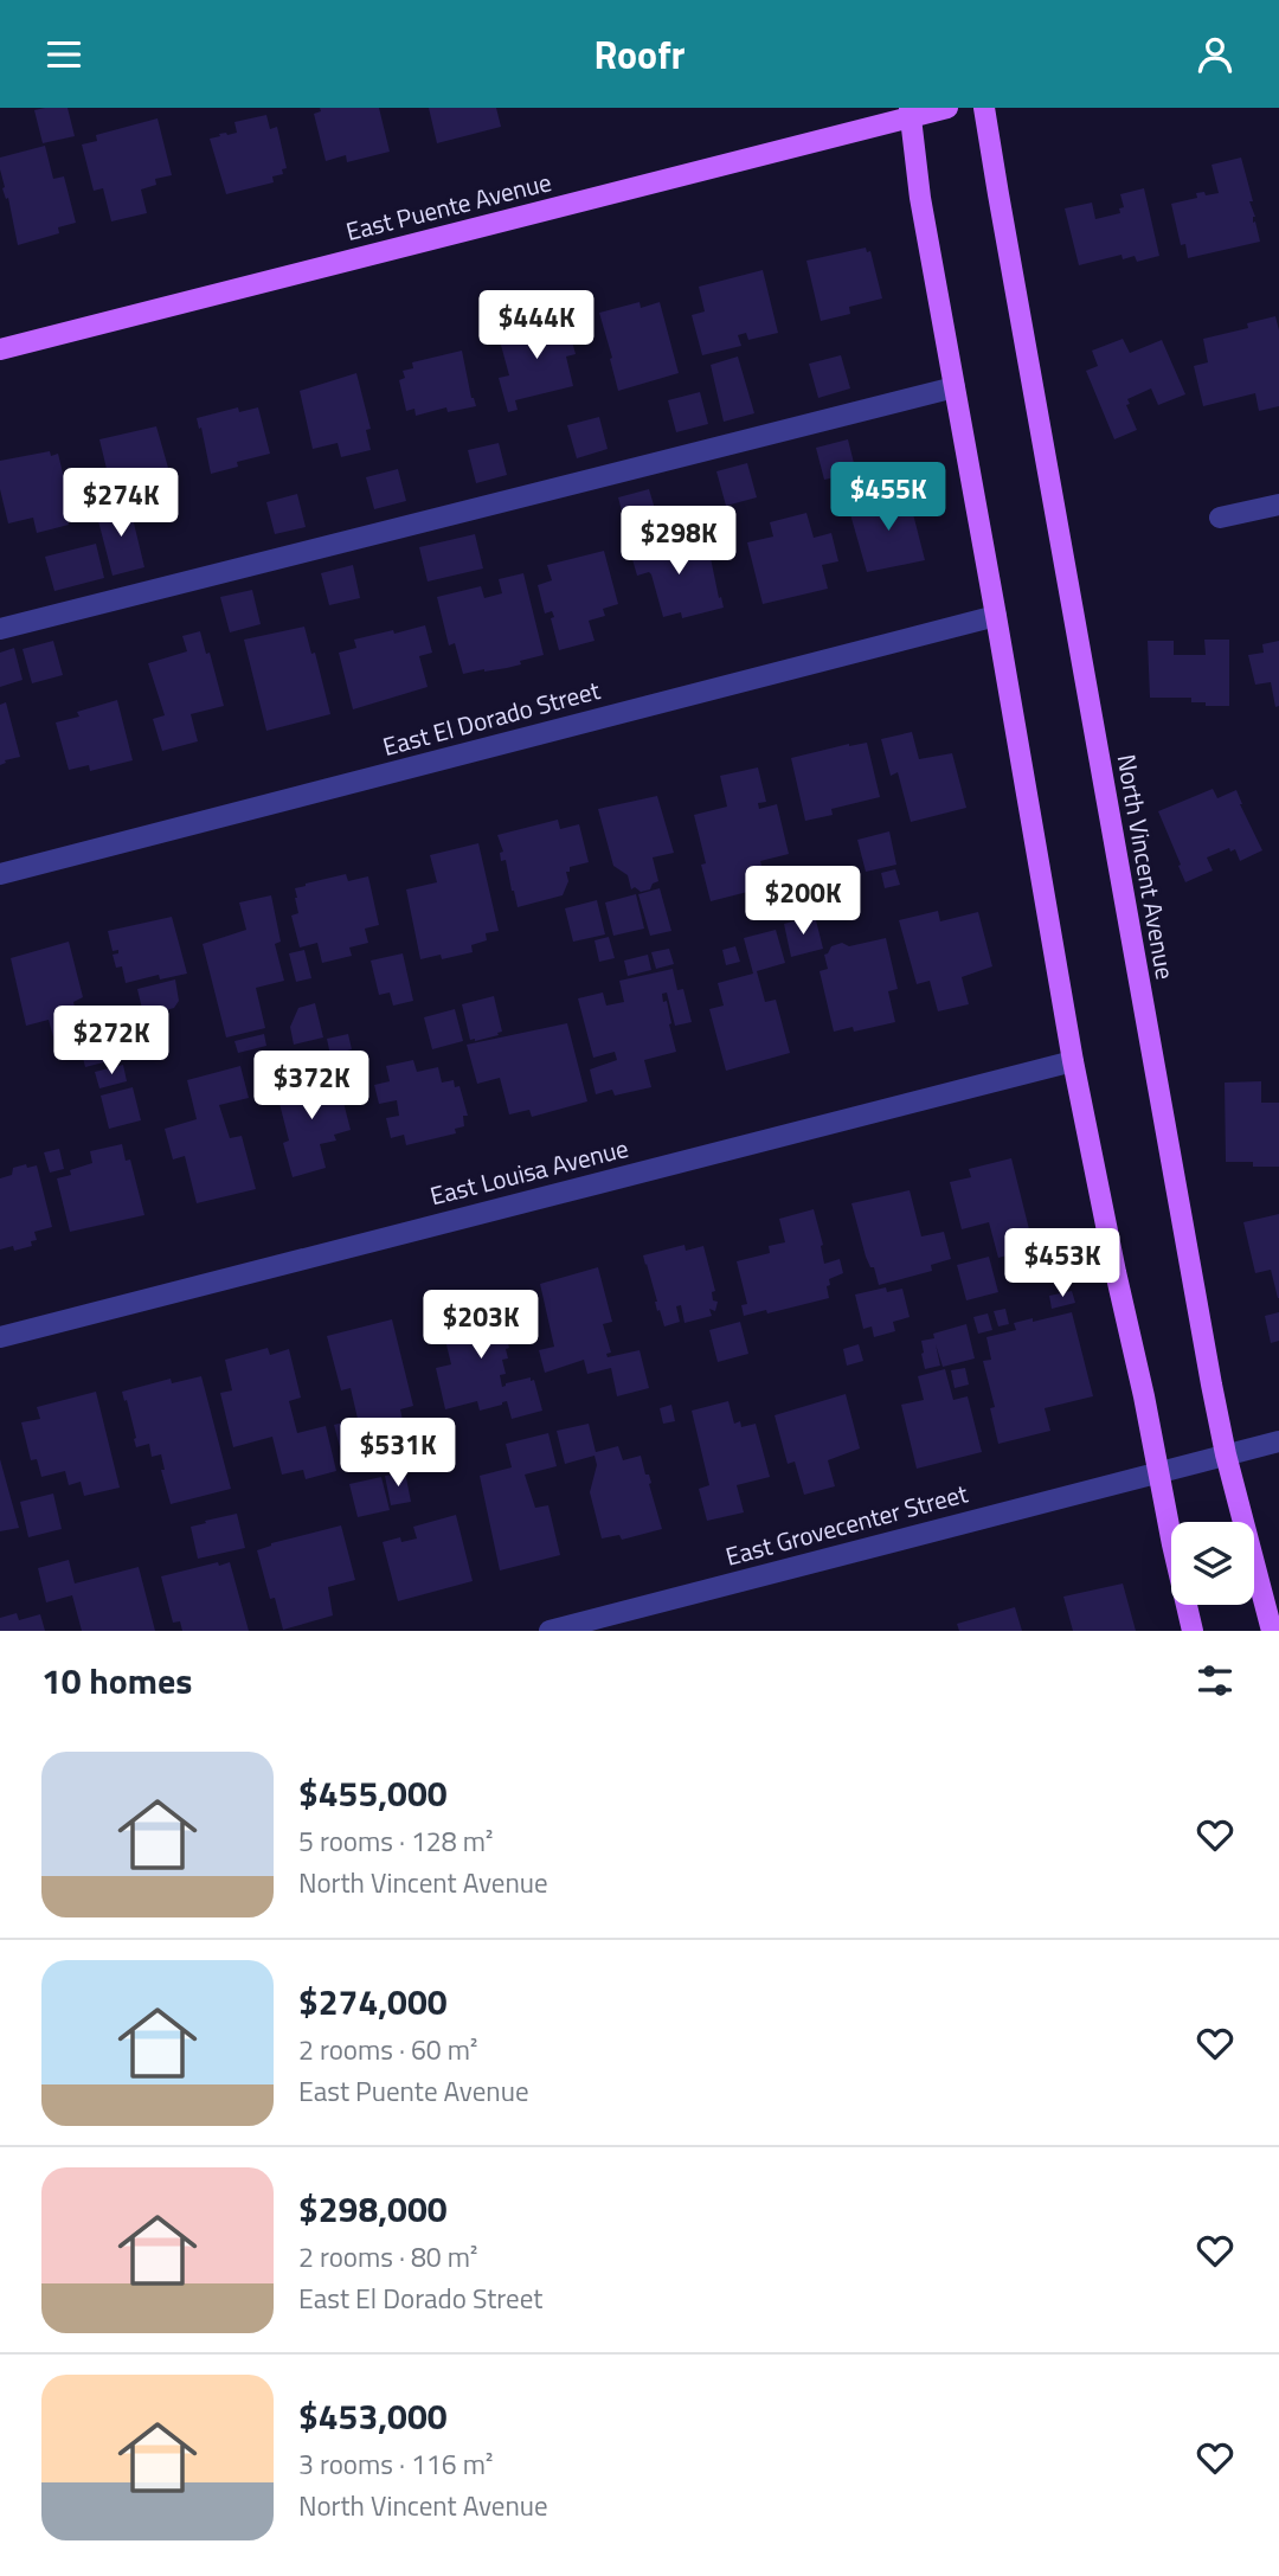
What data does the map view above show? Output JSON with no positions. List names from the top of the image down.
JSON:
{
  "streets": {
    "main road": ["East Puente Avenue", "North Vincent Avenue"],
    "street": ["East El Dorado Street", "East Louisa Avenue", "East Grovecenter Street"]
  },
  "crossings": [
    ["North Vincent Avenue", "East Grovecenter Street"]
  ],
  "page": {
    "header": "Roofr",
    "price": [
      "$444K",
      "$455K",
      "$274K",
      "$298K",
      "$200K",
      "$272K",
      "$372K",
      "$453K",
      "$203K",
      "$531K"
    ],
    "heading": "10 homes",
    "list": [
      {
        "name": "$455,000",
        "note": "5 rooms · 128 m² · North Vincent Avenue"
      },
      {
        "name": "$274,000",
        "note": "2 rooms · 60 m² · East Puente Avenue"
      },
      {
        "name": "$298,000",
        "note": "2 rooms · 80 m² · East El Dorado Street"
      },
      {
        "name": "$453,000",
        "note": "3 rooms · 116 m² · North Vincent Avenue"
      }
    ]
  }
}
